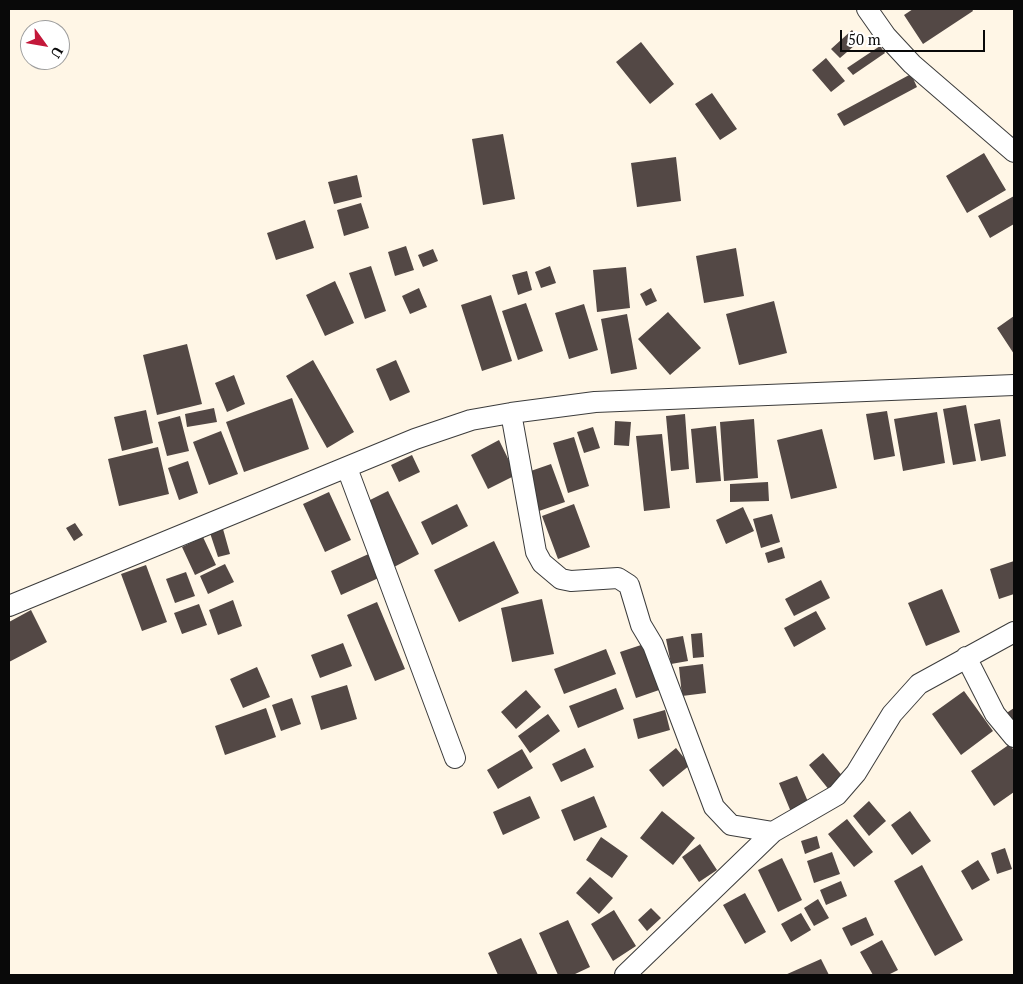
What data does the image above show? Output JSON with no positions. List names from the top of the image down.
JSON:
{
  "scale_bar": "50 m",
  "north": "bottom right"
}
